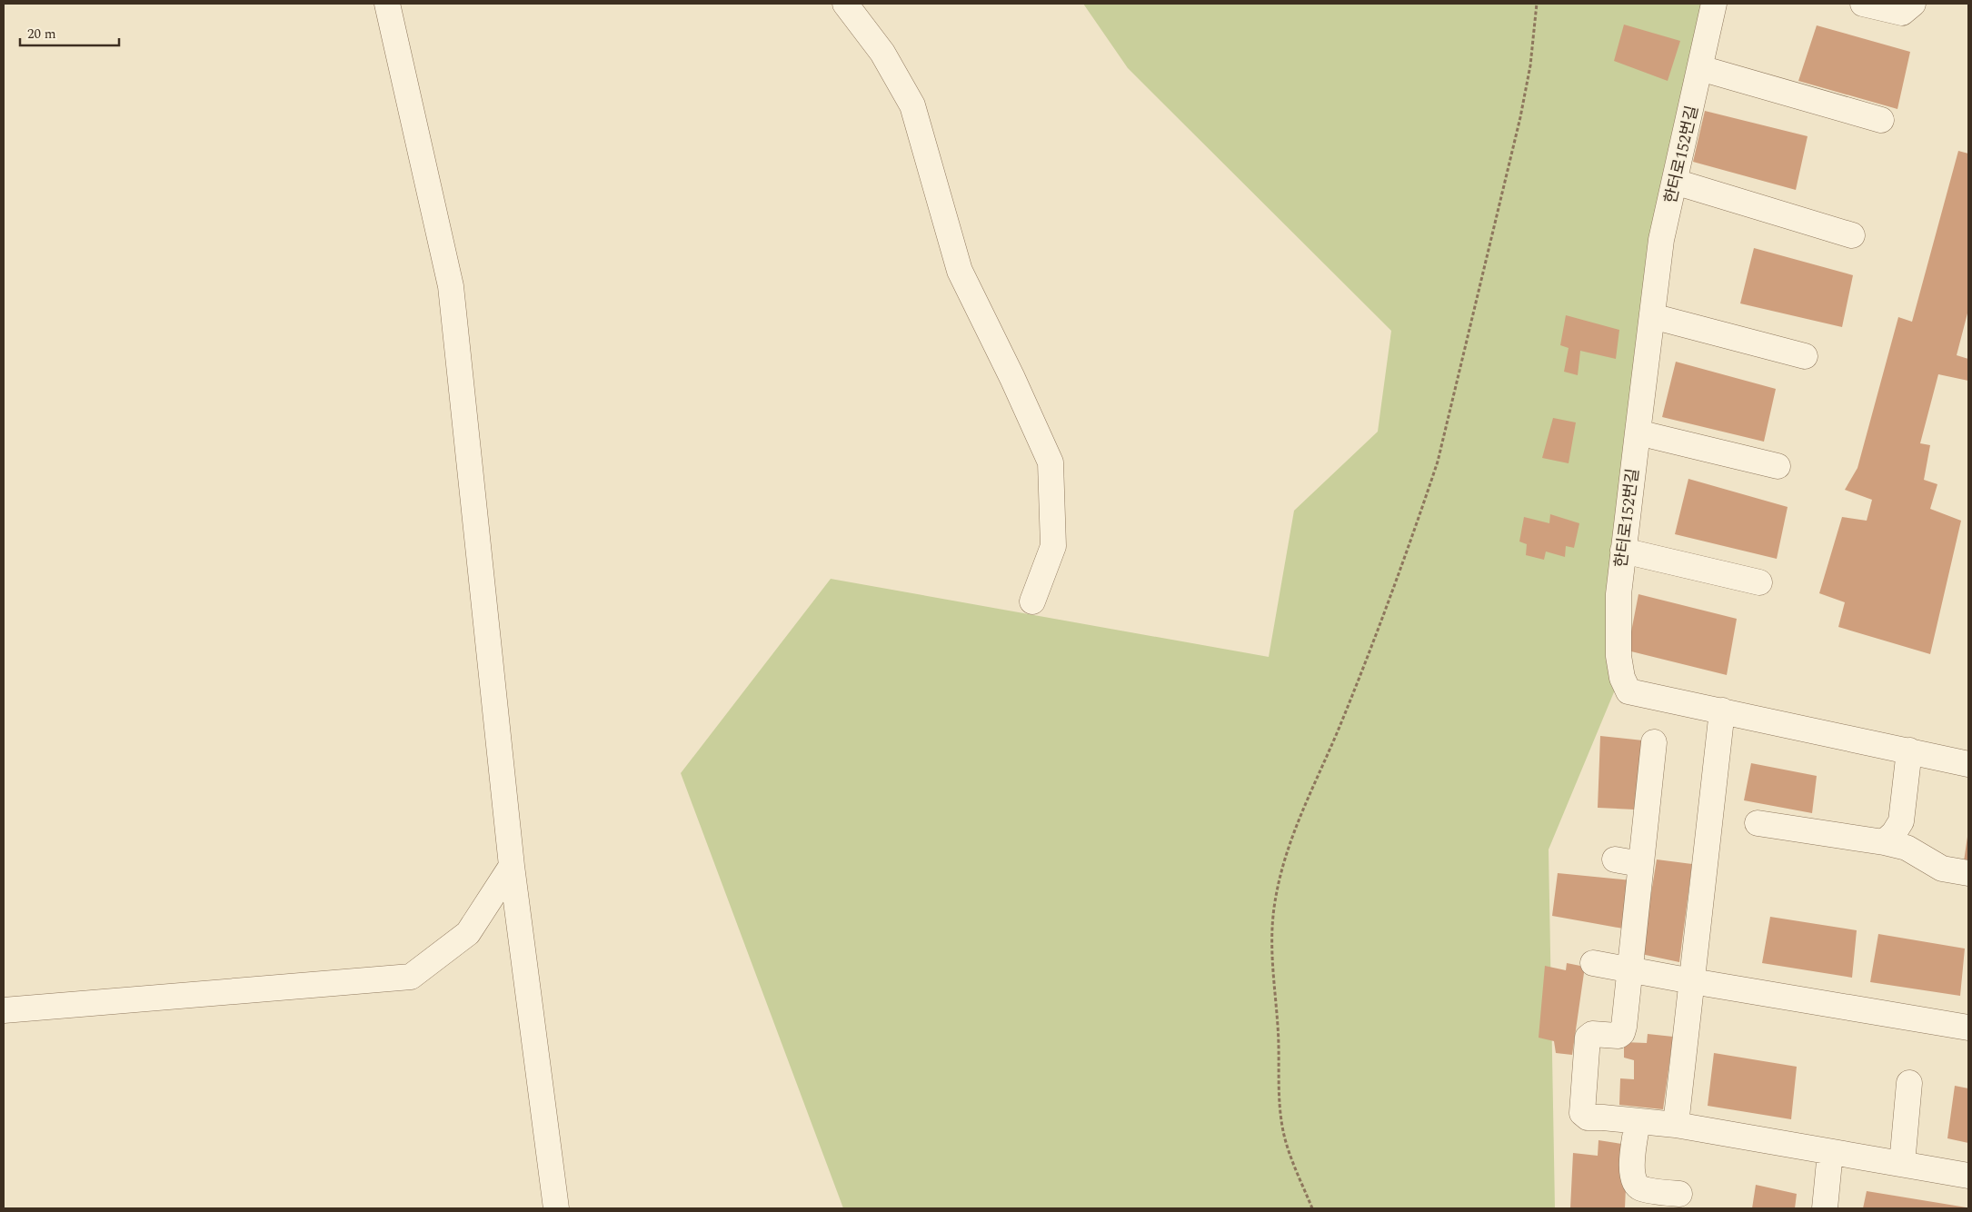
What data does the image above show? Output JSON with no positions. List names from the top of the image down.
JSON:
{
  "streets": {
    "street": ["한터로152번길"]
  },
  "scale_bar": "20 m"
}
